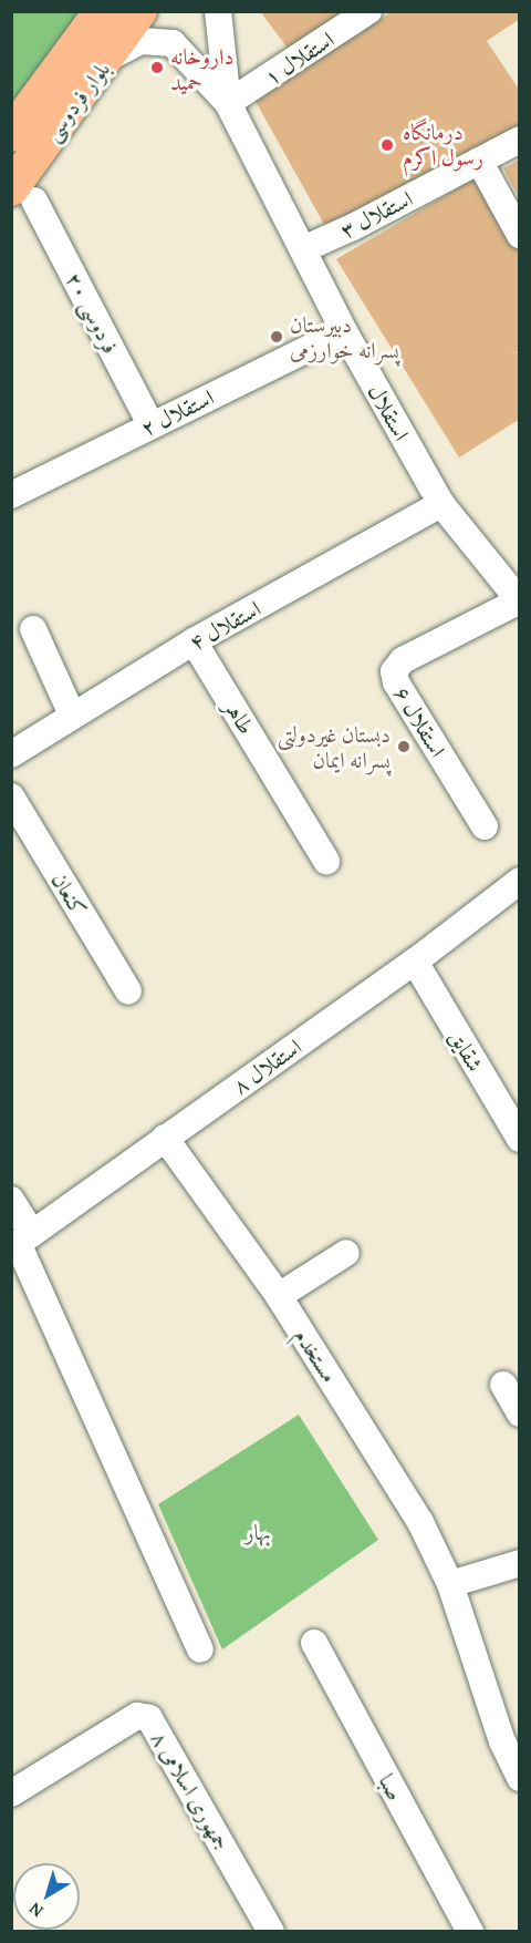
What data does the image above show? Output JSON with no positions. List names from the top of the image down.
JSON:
{
  "streets": {
    "main road": ["بلوار فردوسی"],
    "street": [
      "استقلال ۱",
      "استقلال ۳",
      "فردوسی ۲۰",
      "استقلال ۲",
      "استقلال",
      "استقلال ۴",
      "طاهر",
      "استقلال ۶",
      "کنعان",
      "شقایق",
      "استقلال ۸",
      "مستخدم",
      "صبا",
      "جمهوری اسلامی ۸"
    ]
  },
  "crossings": [
    ["استقلال ۱", "استقلال"],
    ["بلوار فردوسی", "فردوسی ۲۰"],
    ["استقلال ۳", "استقلال"],
    ["فردوسی ۲۰", "استقلال ۲"],
    ["استقلال ۲", "استقلال"],
    ["استقلال", "استقلال ۴"],
    ["استقلال", "استقلال ۶"],
    ["استقلال ۴", "طاهر"],
    ["شقایق", "استقلال ۸"],
    ["استقلال ۸", "مستخدم"]
  ],
  "parks": ["بهار"],
  "places": [
    "داروخانه حمید",
    "درمانگاه رسول اکرم",
    "دبیرستان پسرانه خوارزمی",
    "دبستان غیردولتی پسرانه ایمان"
  ],
  "north": "bottom left"
}
